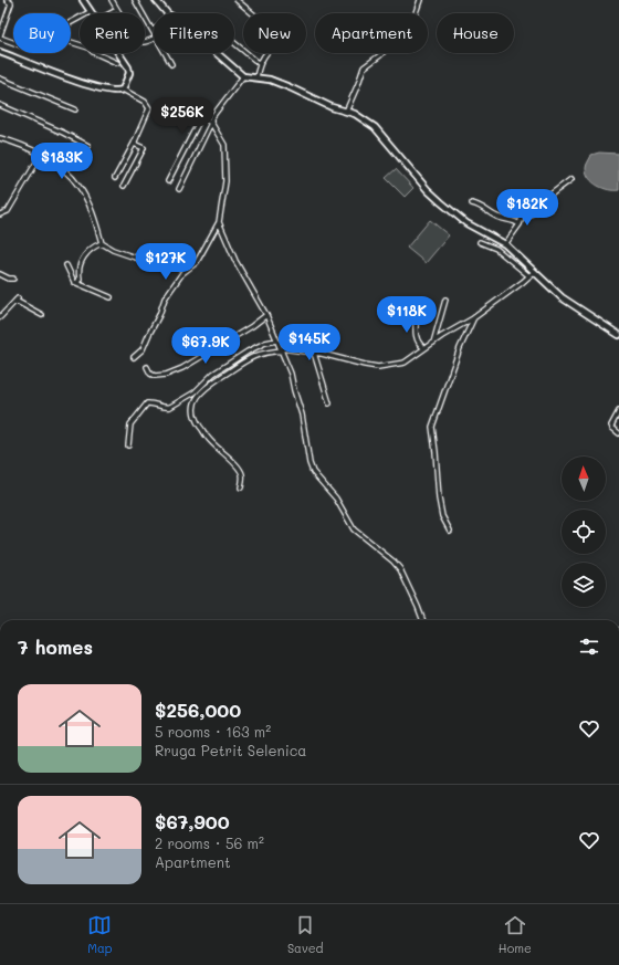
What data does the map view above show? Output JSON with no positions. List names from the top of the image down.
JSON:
{
  "north": "top",
  "page": {
    "chip": [
      "Buy",
      "Rent",
      "Filters",
      "New",
      "Apartment",
      "House"
    ],
    "price": [
      "$256K",
      "$183K",
      "$182K",
      "$127K",
      "$118K",
      "$145K",
      "$67.9K"
    ],
    "heading": "7 homes",
    "list": [
      {
        "name": "$256,000",
        "note": "5 rooms · 163 m² · Rruga Petrit Selenica"
      },
      {
        "name": "$67,900",
        "note": "2 rooms · 56 m² · Apartment"
      }
    ],
    "tabs": ["Map", "Saved", "Home"]
  }
}
